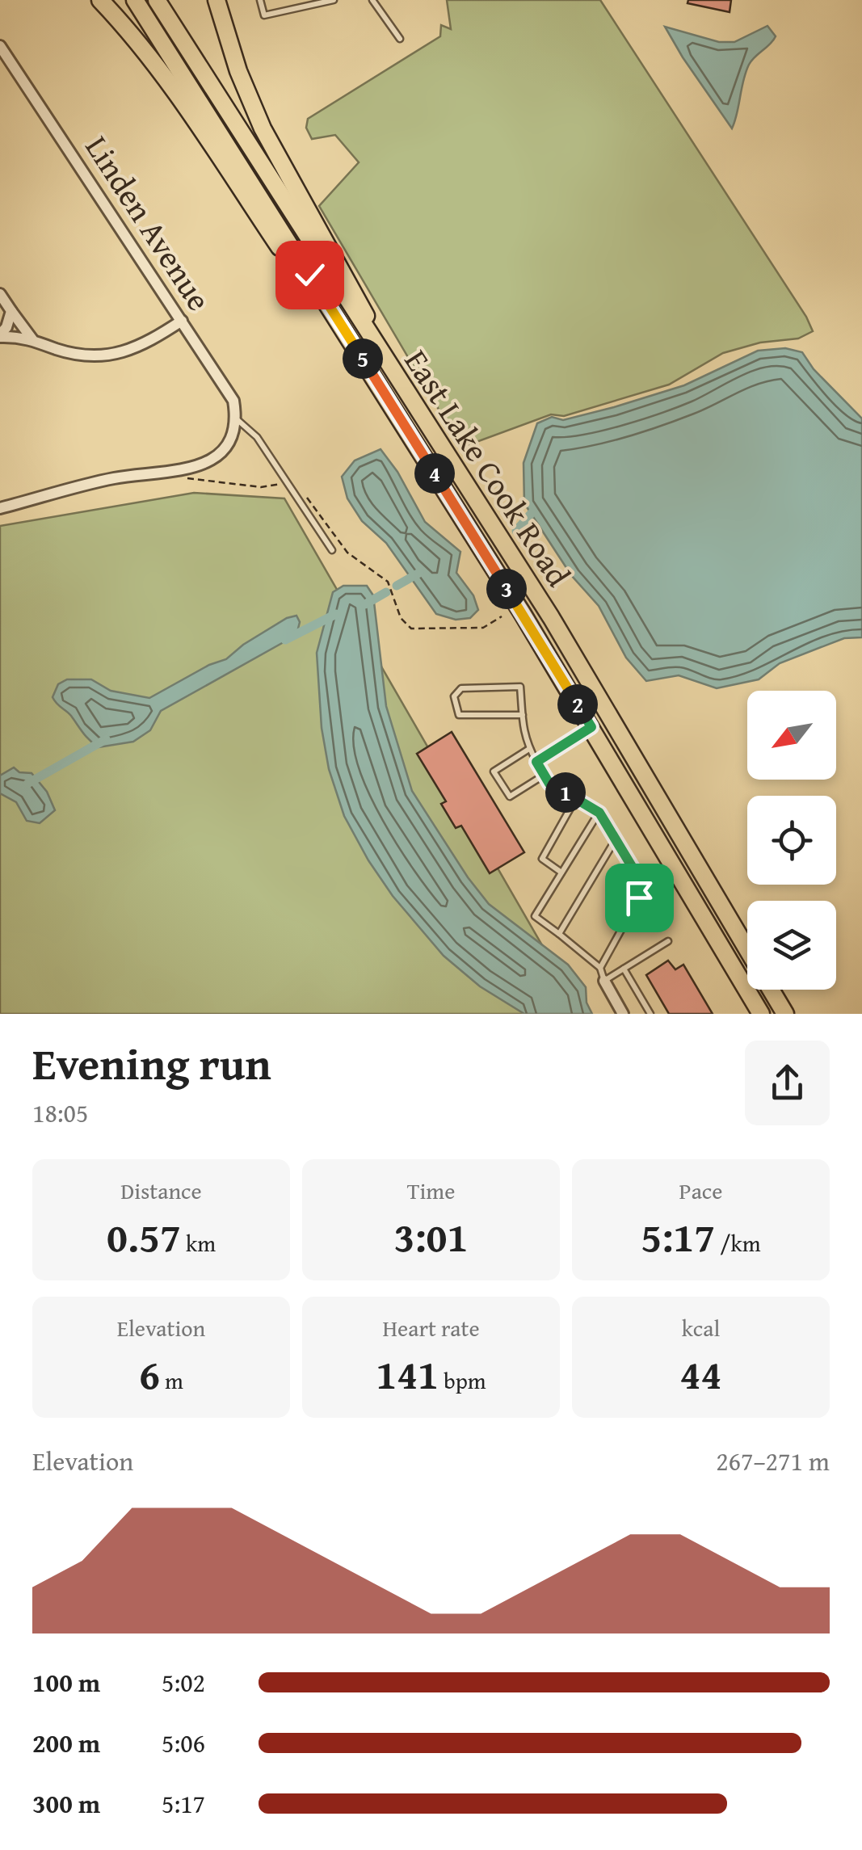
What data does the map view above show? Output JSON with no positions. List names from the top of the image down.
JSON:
{
  "streets": {
    "main road": ["East Lake Cook Road"],
    "street": ["Linden Avenue"]
  },
  "north": "bottom left",
  "page": {
    "pins": [
      "5",
      "4",
      "3",
      "2",
      "1"
    ],
    "heading": ["Evening run", "18:05"],
    "stats": [
      ["Distance", "0.57 km"],
      ["Time", "3:01"],
      ["Pace", "5:17 /km"],
      ["Elevation", "6 m"],
      ["Heart rate", "141 bpm"],
      ["kcal", "44"]
    ],
    "chart": ["Elevation", "267–271 m"],
    "list": [
      {
        "name": "100 m",
        "note": "5:02"
      },
      {
        "name": "200 m",
        "note": "5:06"
      },
      {
        "name": "300 m",
        "note": "5:17"
      }
    ]
  }
}
